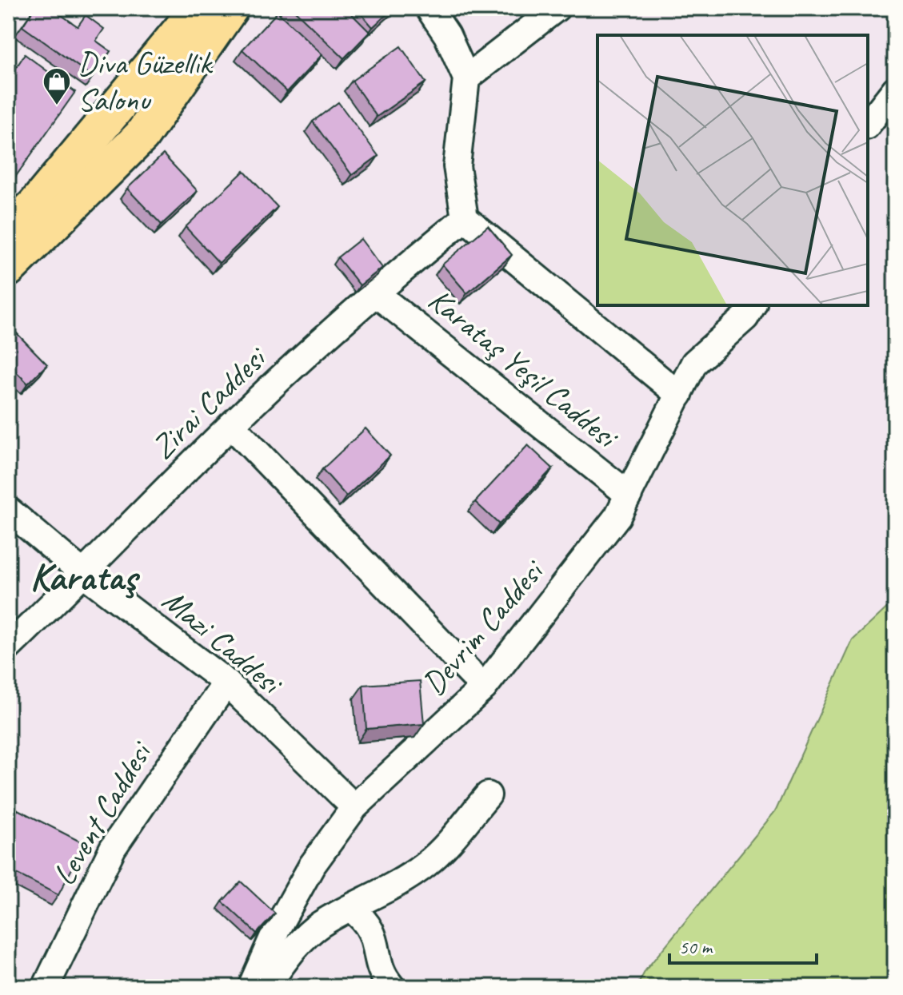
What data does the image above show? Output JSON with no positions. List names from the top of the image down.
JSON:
{
  "streets": {
    "street": [
      "Karataş Yeşil Caddesi",
      "Zirai Caddesi",
      "Devrim Caddesi",
      "Mazi Caddesi",
      "Levent Caddesi"
    ]
  },
  "crossings": [
    ["Karataş Yeşil Caddesi", "Zirai Caddesi"],
    ["Karataş Yeşil Caddesi", "Devrim Caddesi"],
    ["Zirai Caddesi", "Mazi Caddesi"],
    ["Devrim Caddesi", "Mazi Caddesi"],
    ["Mazi Caddesi", "Levent Caddesi"]
  ],
  "districts": ["Karataş"],
  "places": {
    "shop": ["Diva Güzellik Salonu"]
  },
  "scale_bar": "50 m"
}
